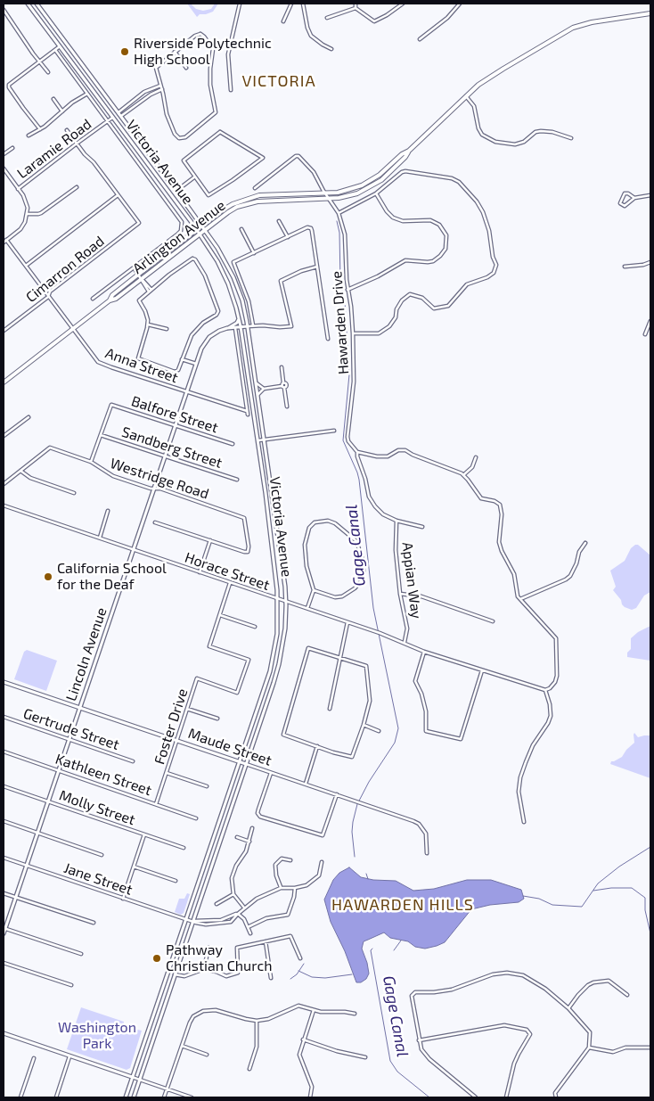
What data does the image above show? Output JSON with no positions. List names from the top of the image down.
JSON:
{
  "streets": {
    "main road": [
      "Victoria Avenue",
      "Arlington Avenue",
      "Lincoln Avenue",
      "Maude Street"
    ],
    "street": [
      "Laramie Road",
      "Cimarron Road",
      "Hawarden Drive",
      "Anna Street",
      "Balfore Street",
      "Sandberg Street",
      "Westridge Road",
      "Horace Street",
      "Appian Way",
      "Foster Drive",
      "Gertrude Street",
      "Kathleen Street",
      "Molly Street",
      "Jane Street"
    ]
  },
  "crossings": [
    ["Laramie Road", "Victoria Avenue"],
    ["Victoria Avenue", "Arlington Avenue"],
    ["Victoria Avenue", "Horace Street"],
    ["Victoria Avenue", "Lincoln Avenue"],
    ["Victoria Avenue", "Maude Street"],
    ["Victoria Avenue", "Jane Street"],
    ["Arlington Avenue", "Hawarden Drive"],
    ["Arlington Avenue", "Anna Street"],
    ["Cimarron Road", "Anna Street"],
    ["Hawarden Drive", "Appian Way"],
    ["Anna Street", "Lincoln Avenue"],
    ["Balfore Street", "Sandberg Street"],
    ["Balfore Street", "Lincoln Avenue"],
    ["Sandberg Street", "Lincoln Avenue"],
    ["Westridge Road", "Lincoln Avenue"],
    ["Horace Street", "Appian Way"],
    ["Horace Street", "Lincoln Avenue"],
    ["Horace Street", "Foster Drive"],
    ["Lincoln Avenue", "Gertrude Street"],
    ["Lincoln Avenue", "Maude Street"],
    ["Lincoln Avenue", "Kathleen Street"],
    ["Lincoln Avenue", "Molly Street"],
    ["Lincoln Avenue", "Jane Street"],
    ["Foster Drive", "Maude Street"],
    ["Foster Drive", "Kathleen Street"]
  ],
  "districts": ["VICTORIA", "HAWARDEN HILLS"],
  "water": ["Gage Canal"],
  "parks": ["Washington Park"],
  "places": ["Riverside Polytechnic High School", "California School for the Deaf", "Pathway Christian Church"]
}
